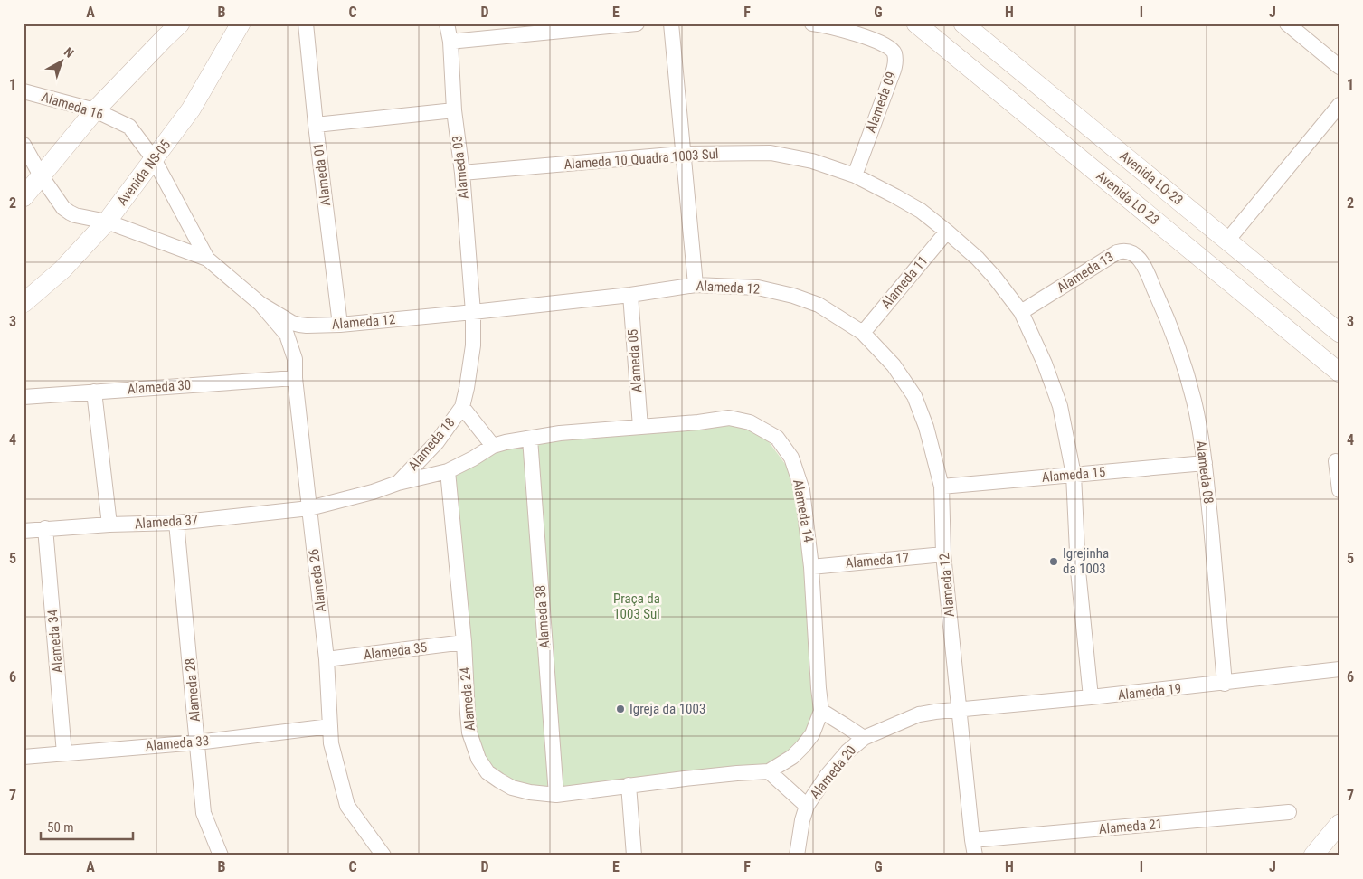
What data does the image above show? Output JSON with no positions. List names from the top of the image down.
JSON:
{
  "streets": {
    "street": [
      "Alameda 09",
      "Alameda 16",
      "Alameda 10 Quadra 1003 Sul",
      "Alameda 03",
      "Avenida NS-05",
      "Alameda 01",
      "Avenida LO-23",
      "Avenida LO 23",
      "Alameda 13",
      "Alameda 11",
      "Alameda 12",
      "Alameda 05",
      "Alameda 30",
      "Alameda 18",
      "Alameda 08",
      "Alameda 15",
      "Alameda 14",
      "Alameda 37",
      "Alameda 17",
      "Alameda 26",
      "Alameda 38",
      "Alameda 34",
      "Alameda 35",
      "Alameda 28",
      "Alameda 19",
      "Alameda 24",
      "Alameda 33",
      "Alameda 20",
      "Alameda 21"
    ]
  },
  "crossings": [
    ["Alameda 09", "Alameda 10 Quadra 1003 Sul"],
    ["Alameda 16", "Avenida NS-05"],
    ["Alameda 16", "Alameda 12"],
    ["Alameda 16", "Alameda 26"],
    ["Alameda 10 Quadra 1003 Sul", "Alameda 03"],
    ["Alameda 10 Quadra 1003 Sul", "Alameda 13"],
    ["Alameda 10 Quadra 1003 Sul", "Alameda 11"],
    ["Alameda 10 Quadra 1003 Sul", "Alameda 15"],
    ["Alameda 10 Quadra 1003 Sul", "Alameda 19"],
    ["Alameda 03", "Alameda 12"],
    ["Alameda 03", "Alameda 18"],
    ["Alameda 01", "Alameda 12"],
    ["Alameda 13", "Alameda 08"],
    ["Alameda 11", "Alameda 12"],
    ["Alameda 12", "Alameda 05"],
    ["Alameda 12", "Alameda 18"],
    ["Alameda 12", "Alameda 15"],
    ["Alameda 12", "Alameda 17"],
    ["Alameda 12", "Alameda 26"],
    ["Alameda 12", "Alameda 19"],
    ["Alameda 12", "Alameda 20"],
    ["Alameda 12", "Alameda 21"],
    ["Alameda 05", "Alameda 14"],
    ["Alameda 30", "Alameda 26"],
    ["Alameda 18", "Alameda 37"],
    ["Alameda 18", "Alameda 26"],
    ["Alameda 08", "Alameda 15"],
    ["Alameda 08", "Alameda 19"],
    ["Alameda 14", "Alameda 17"],
    ["Alameda 14", "Alameda 38"],
    ["Alameda 14", "Alameda 24"],
    ["Alameda 37", "Alameda 26"],
    ["Alameda 37", "Alameda 34"],
    ["Alameda 37", "Alameda 28"],
    ["Alameda 26", "Alameda 35"],
    ["Alameda 26", "Alameda 33"],
    ["Alameda 38", "Alameda 24"],
    ["Alameda 34", "Alameda 33"],
    ["Alameda 35", "Alameda 24"],
    ["Alameda 28", "Alameda 33"],
    ["Alameda 19", "Alameda 20"]
  ],
  "parks": ["Praça da 1003 Sul"],
  "places": ["Igrejinha da 1003", "Igreja da 1003"],
  "scale_bar": "50 m",
  "north": "top right",
  "grid": {
    "columns": [
      "A",
      "B",
      "C",
      "D",
      "E",
      "F",
      "G",
      "H",
      "I",
      "J"
    ],
    "rows": [
      "1",
      "2",
      "3",
      "4",
      "5",
      "6",
      "7"
    ]
  }
}
